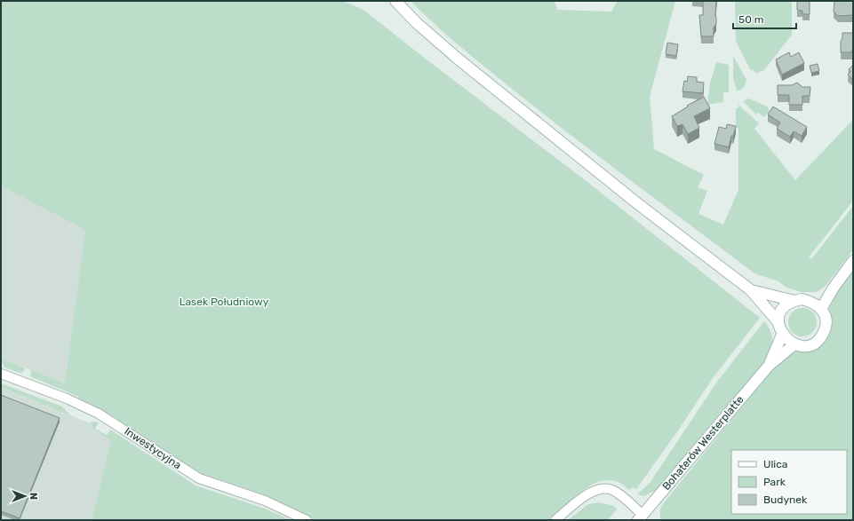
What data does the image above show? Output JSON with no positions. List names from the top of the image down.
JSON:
{
  "streets": {
    "main road": ["Bohaterów Westerplatte"],
    "street": ["Inwestycyjna"]
  },
  "parks": ["Lasek Południowy"],
  "legend": ["Ulica", "Park", "Budynek"],
  "scale_bar": "50 m",
  "north": "right"
}
